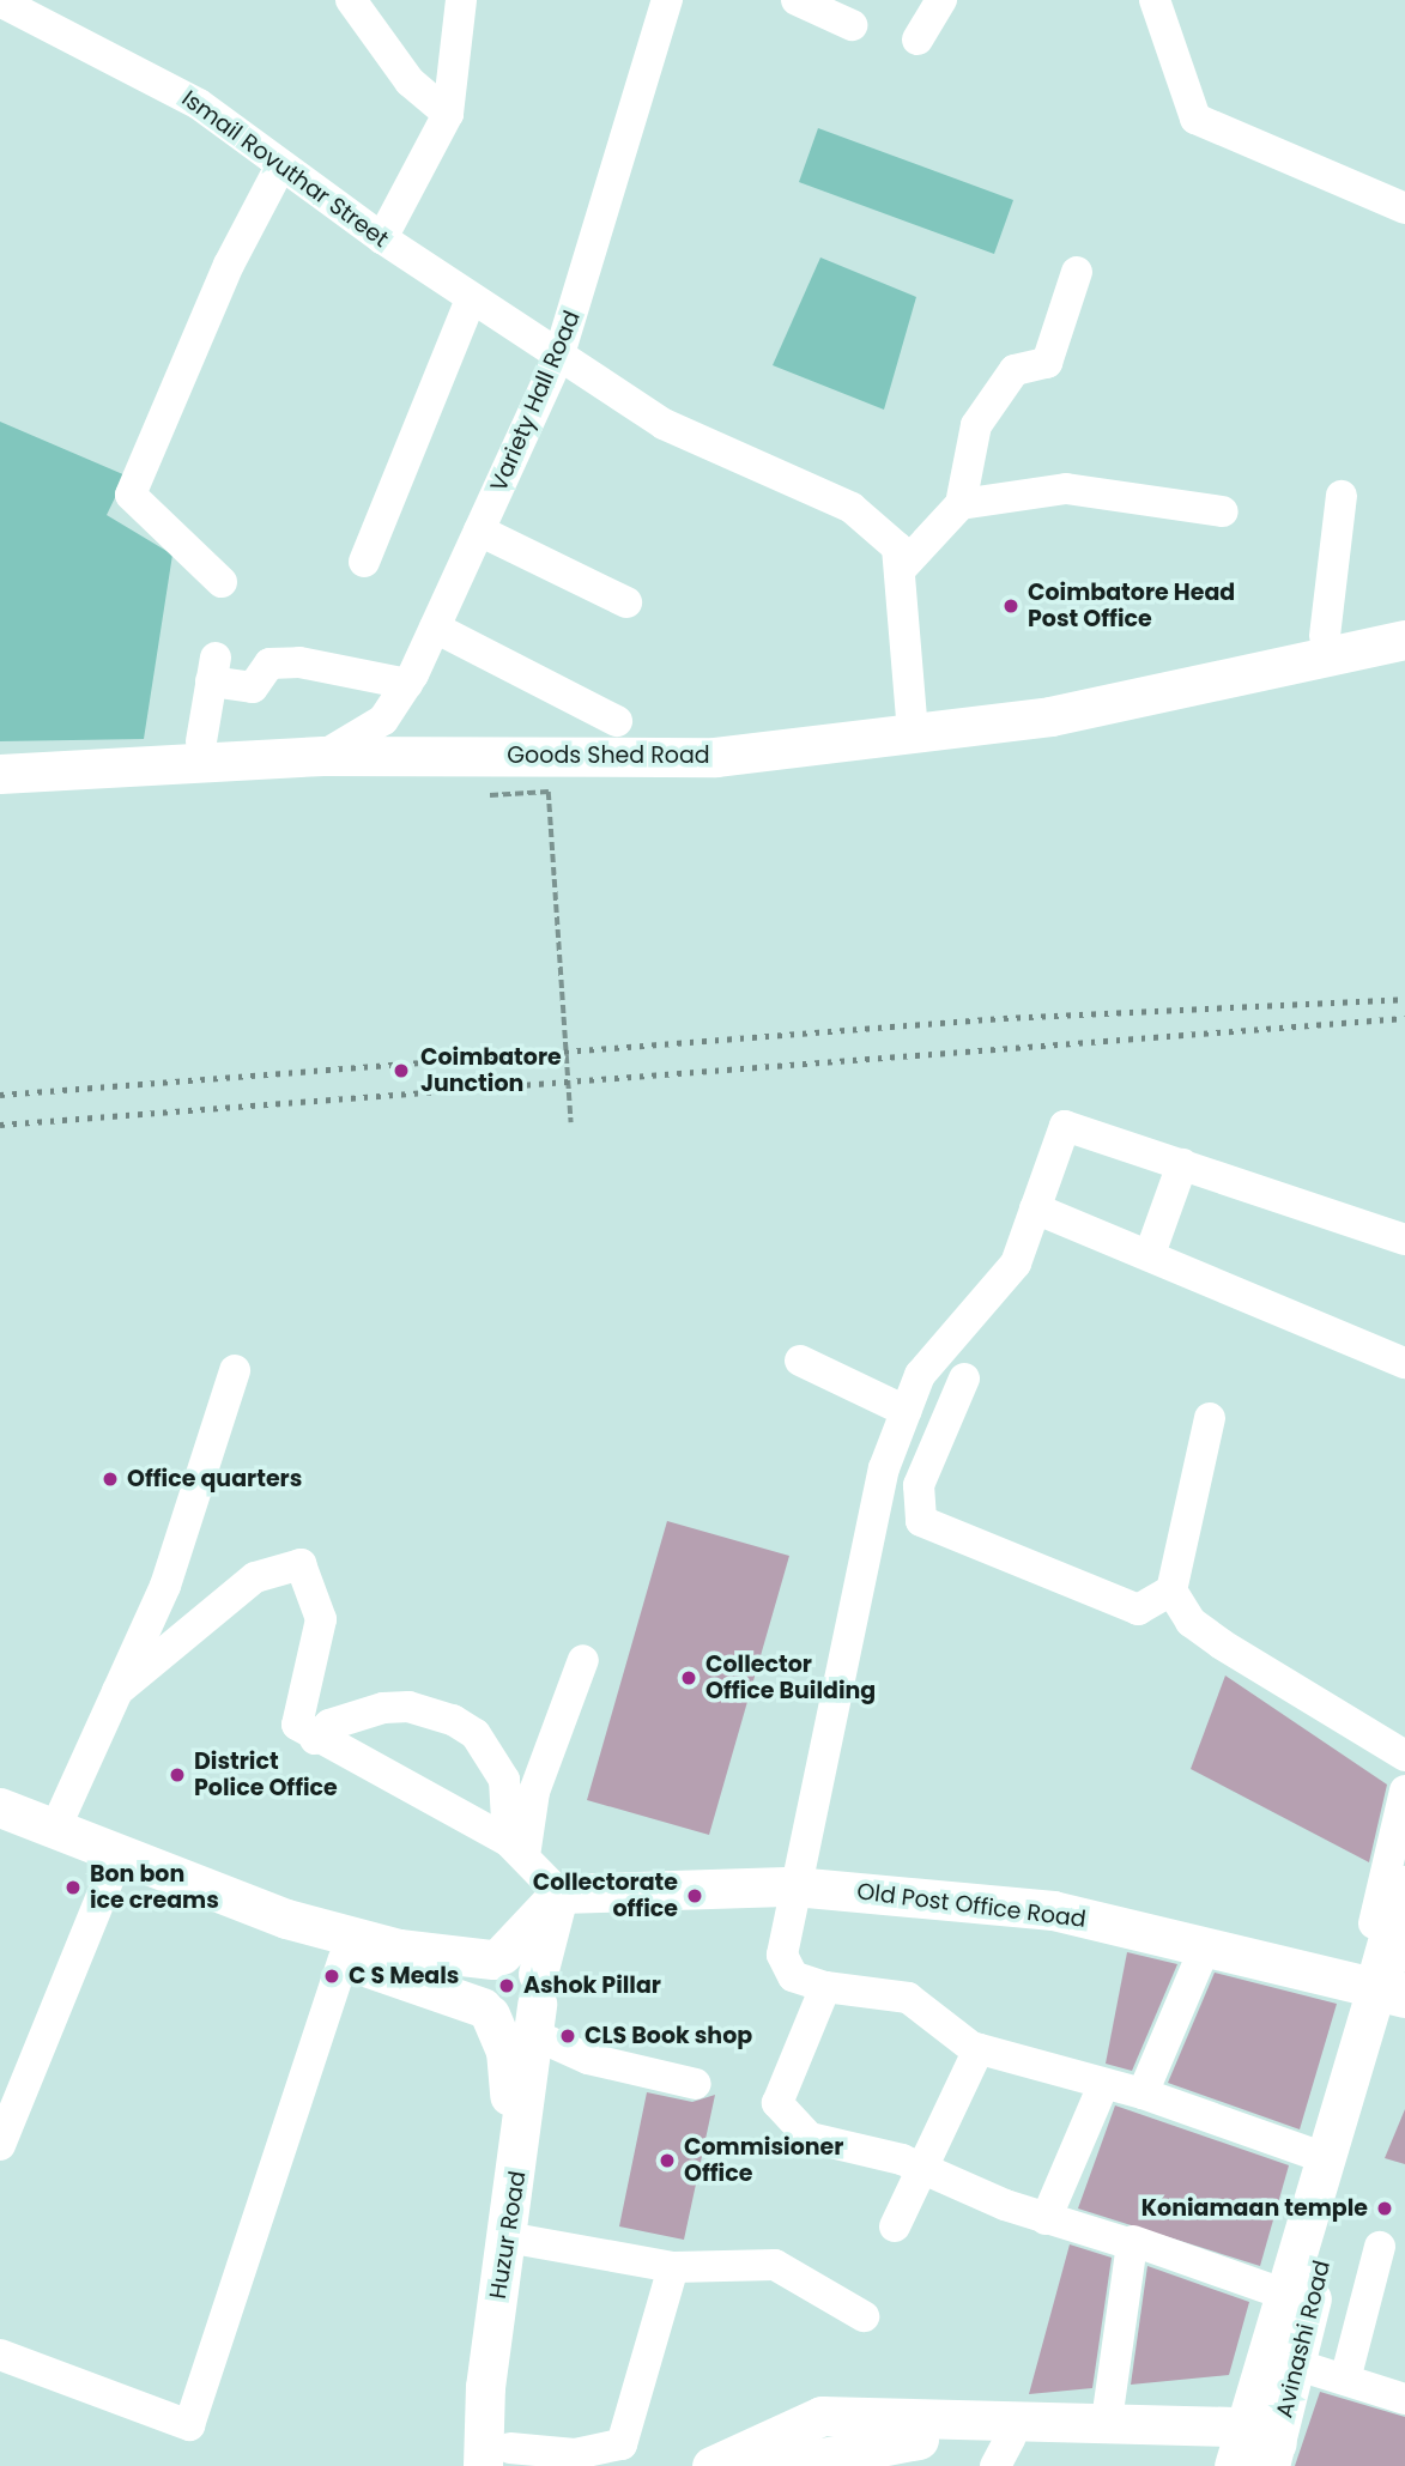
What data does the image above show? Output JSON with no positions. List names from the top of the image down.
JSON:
{
  "streets": {
    "main road": [
      "Goods Shed Road",
      "Old Post Office Road",
      "Huzur Road",
      "Avinashi Road"
    ],
    "street": ["Ismail Rovuthar Street", "Variety Hall Road"]
  },
  "crossings": [
    ["Ismail Rovuthar Street", "Variety Hall Road"],
    ["Variety Hall Road", "Goods Shed Road"],
    ["Old Post Office Road", "Avinashi Road"]
  ],
  "places": [
    "Coimbatore Head Post Office",
    "Coimbatore Junction",
    "Office quarters",
    "Collector Office Building",
    "District Police Office",
    "Bon bon ice creams",
    "Collectorate office",
    "C S Meals",
    "Ashok Pillar",
    "CLS Book shop",
    "Commisioner Office",
    "Koniamaan temple"
  ]
}
